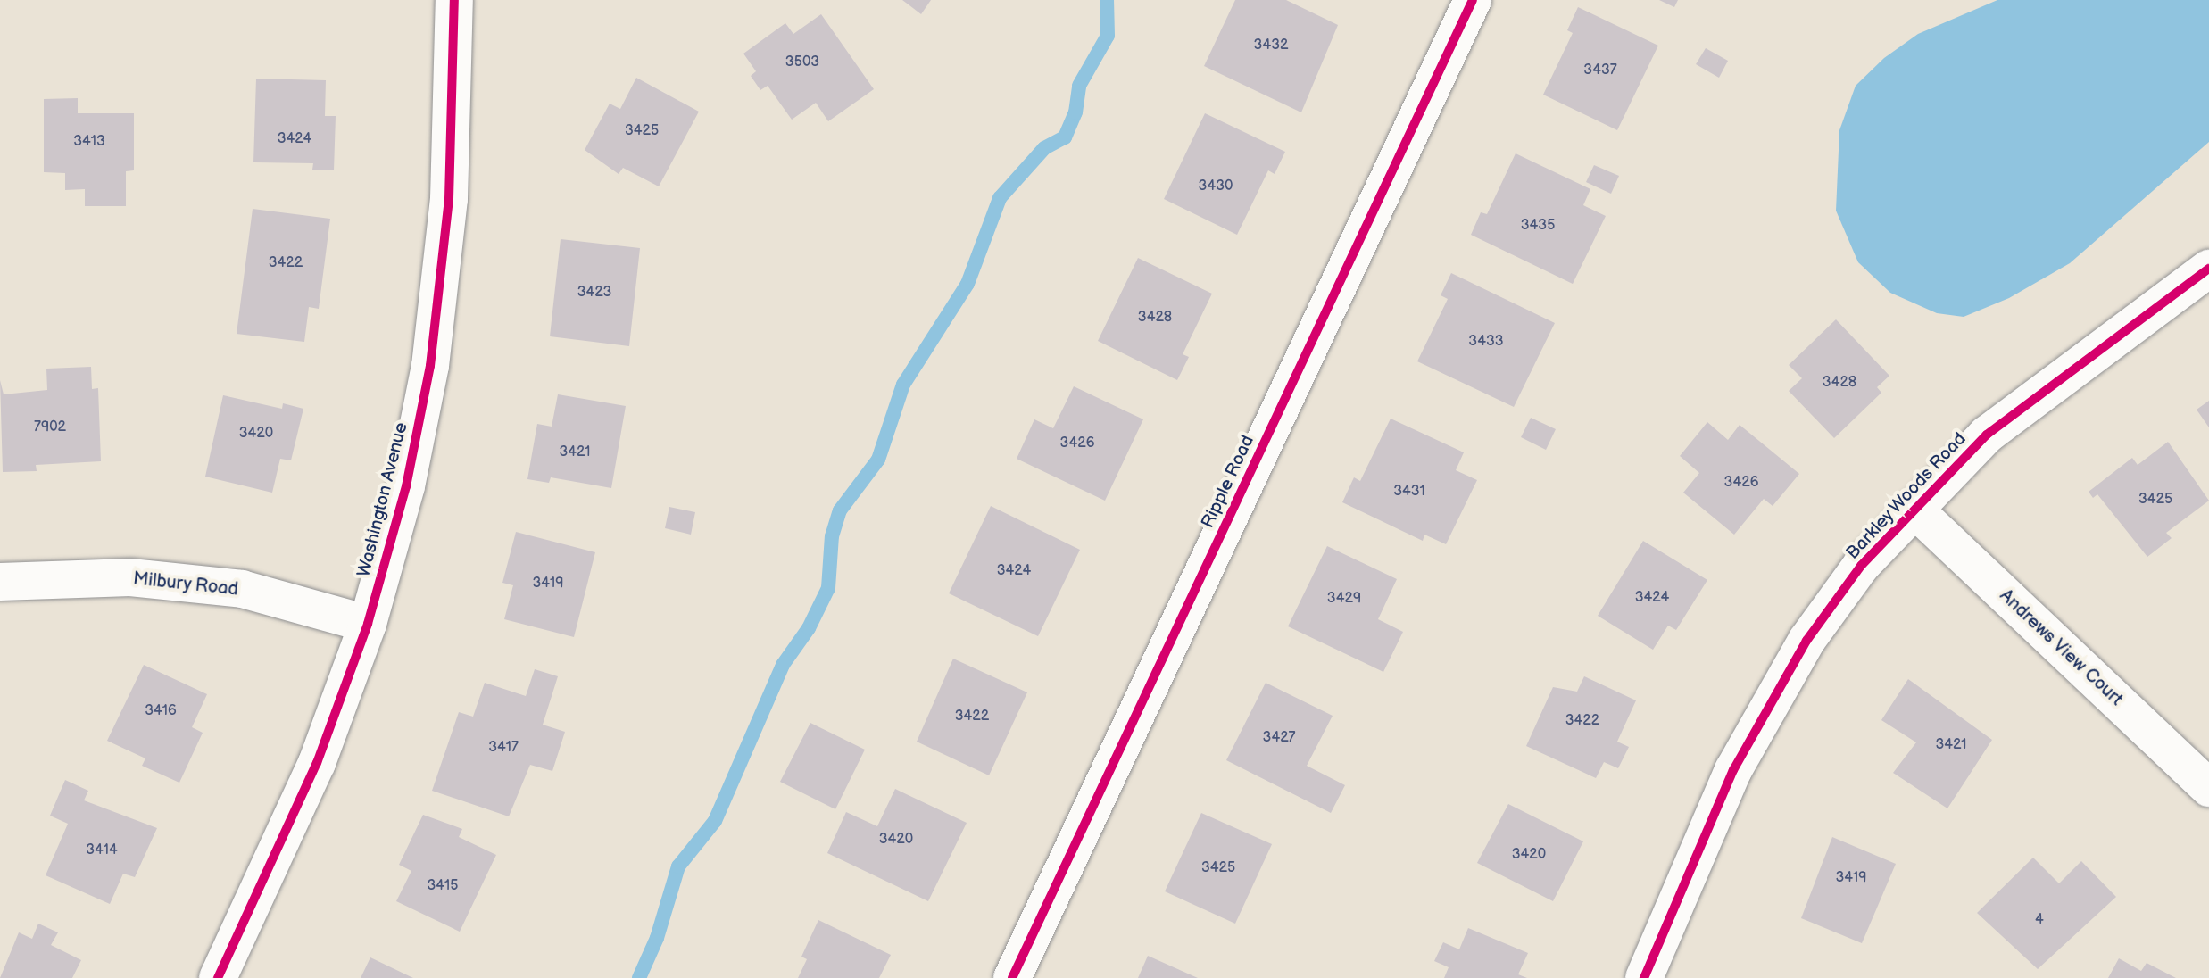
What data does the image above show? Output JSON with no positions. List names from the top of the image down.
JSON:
{
  "streets": {
    "street": [
      "Ripple Road",
      "Barkley Woods Road",
      "Washington Avenue",
      "Milbury Road",
      "Andrews View Court"
    ]
  },
  "crossings": [
    ["Barkley Woods Road", "Andrews View Court"],
    ["Washington Avenue", "Milbury Road"]
  ],
  "house_numbers": [
    "3432",
    "3503",
    "3437",
    "3425",
    "3424",
    "3413",
    "3430",
    "3435",
    "3422",
    "3423",
    "3428",
    "3433",
    "3428",
    "7902",
    "3420",
    "3426",
    "3421",
    "3426",
    "3431",
    "3425",
    "3424",
    "3419",
    "3424",
    "3429",
    "3416",
    "3422",
    "3422",
    "3427",
    "3421",
    "3417",
    "3420",
    "3414",
    "3420",
    "3425",
    "3419",
    "3415",
    "4"
  ]
}
